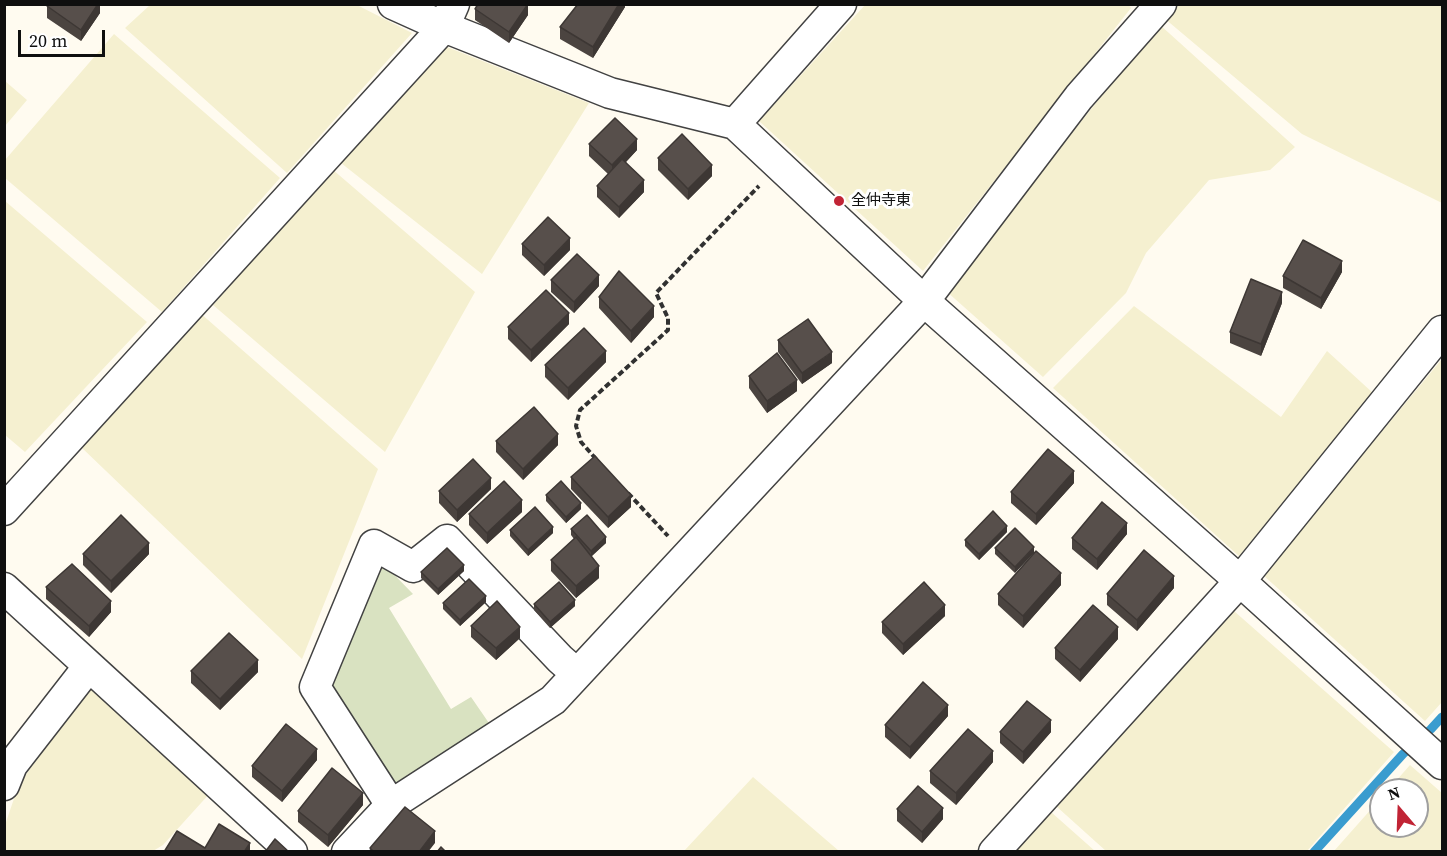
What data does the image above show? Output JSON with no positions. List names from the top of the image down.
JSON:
{
  "places": ["全仲寺東"],
  "scale_bar": "20 m",
  "north": "top"
}
